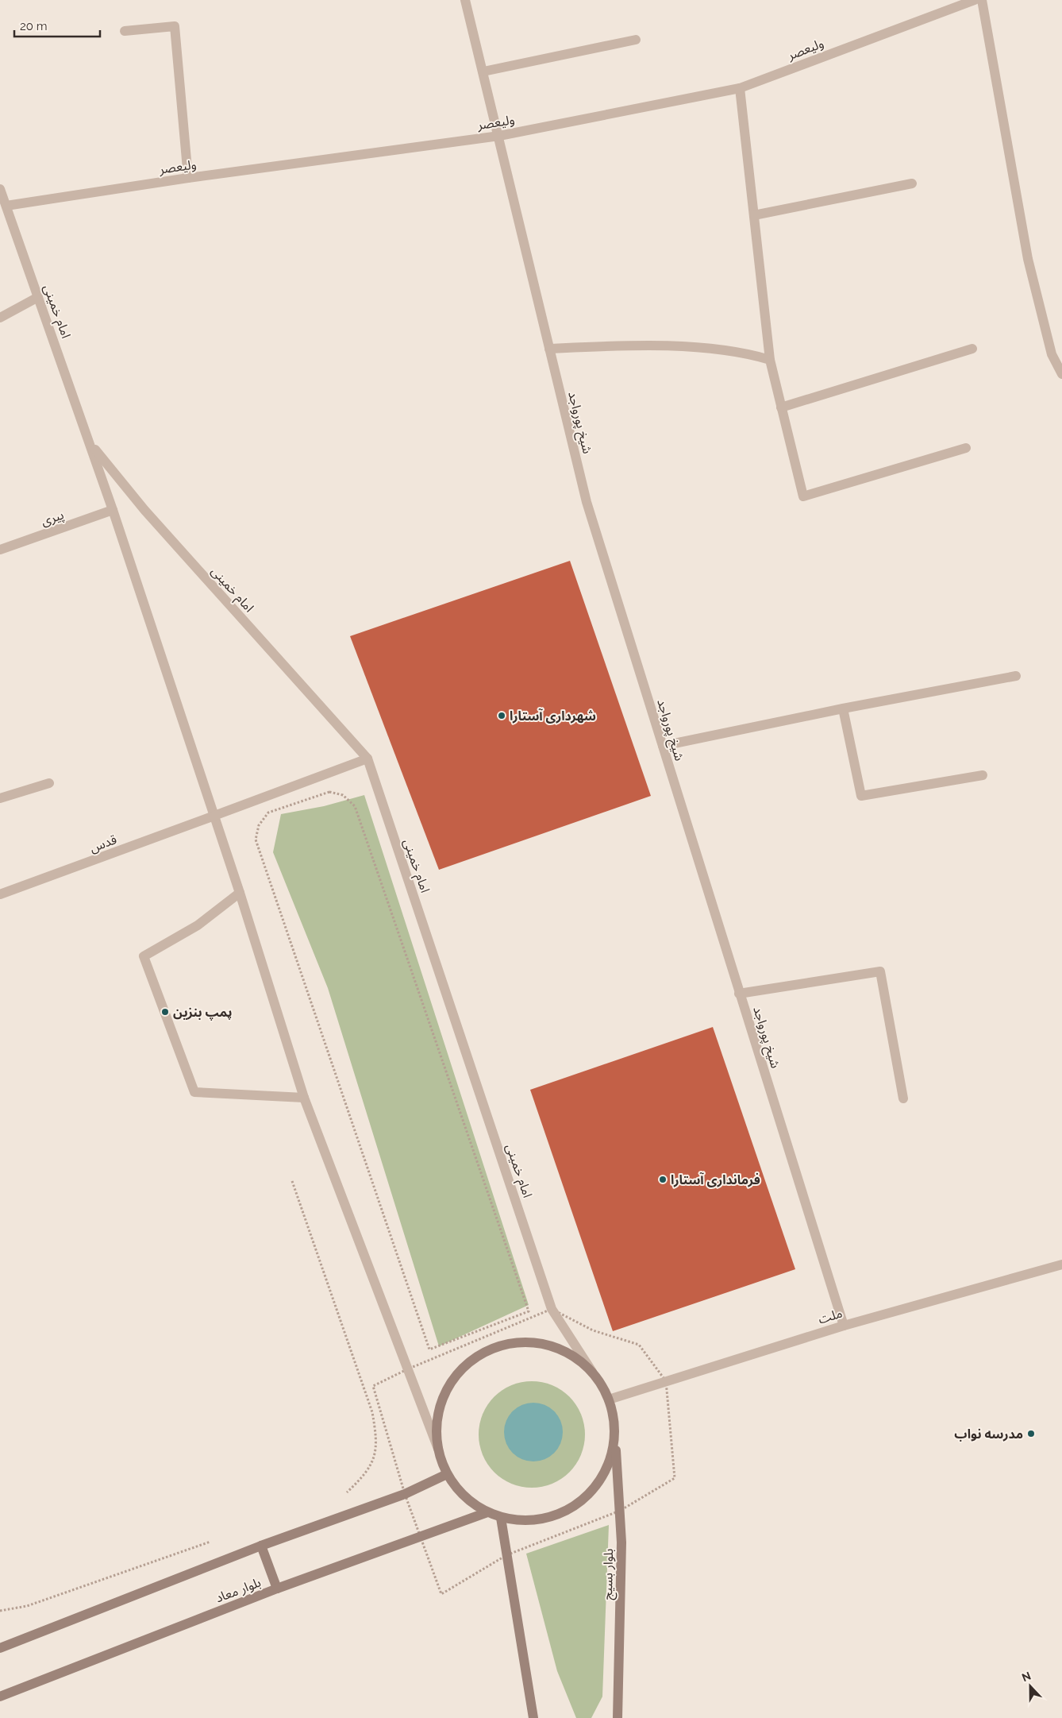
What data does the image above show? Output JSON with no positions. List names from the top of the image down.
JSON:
{
  "streets": {
    "main road": ["بلوار بسیج", "بلوار معاد"],
    "street": [
      "ولیعصر",
      "امام خمینی",
      "شیخ پورواجد",
      "پیری",
      "قدس",
      "ملت"
    ]
  },
  "crossings": [
    ["ولیعصر", "امام خمینی"],
    ["ولیعصر", "شیخ پورواجد"],
    ["امام خمینی", "پیری"],
    ["امام خمینی", "قدس"],
    ["شیخ پورواجد", "ملت"]
  ],
  "places": [
    "شهرداری آستارا",
    "پمپ بنزین",
    "فرمانداری آستارا",
    "مدرسه نواب"
  ],
  "scale_bar": "20 m",
  "north": "top"
}
